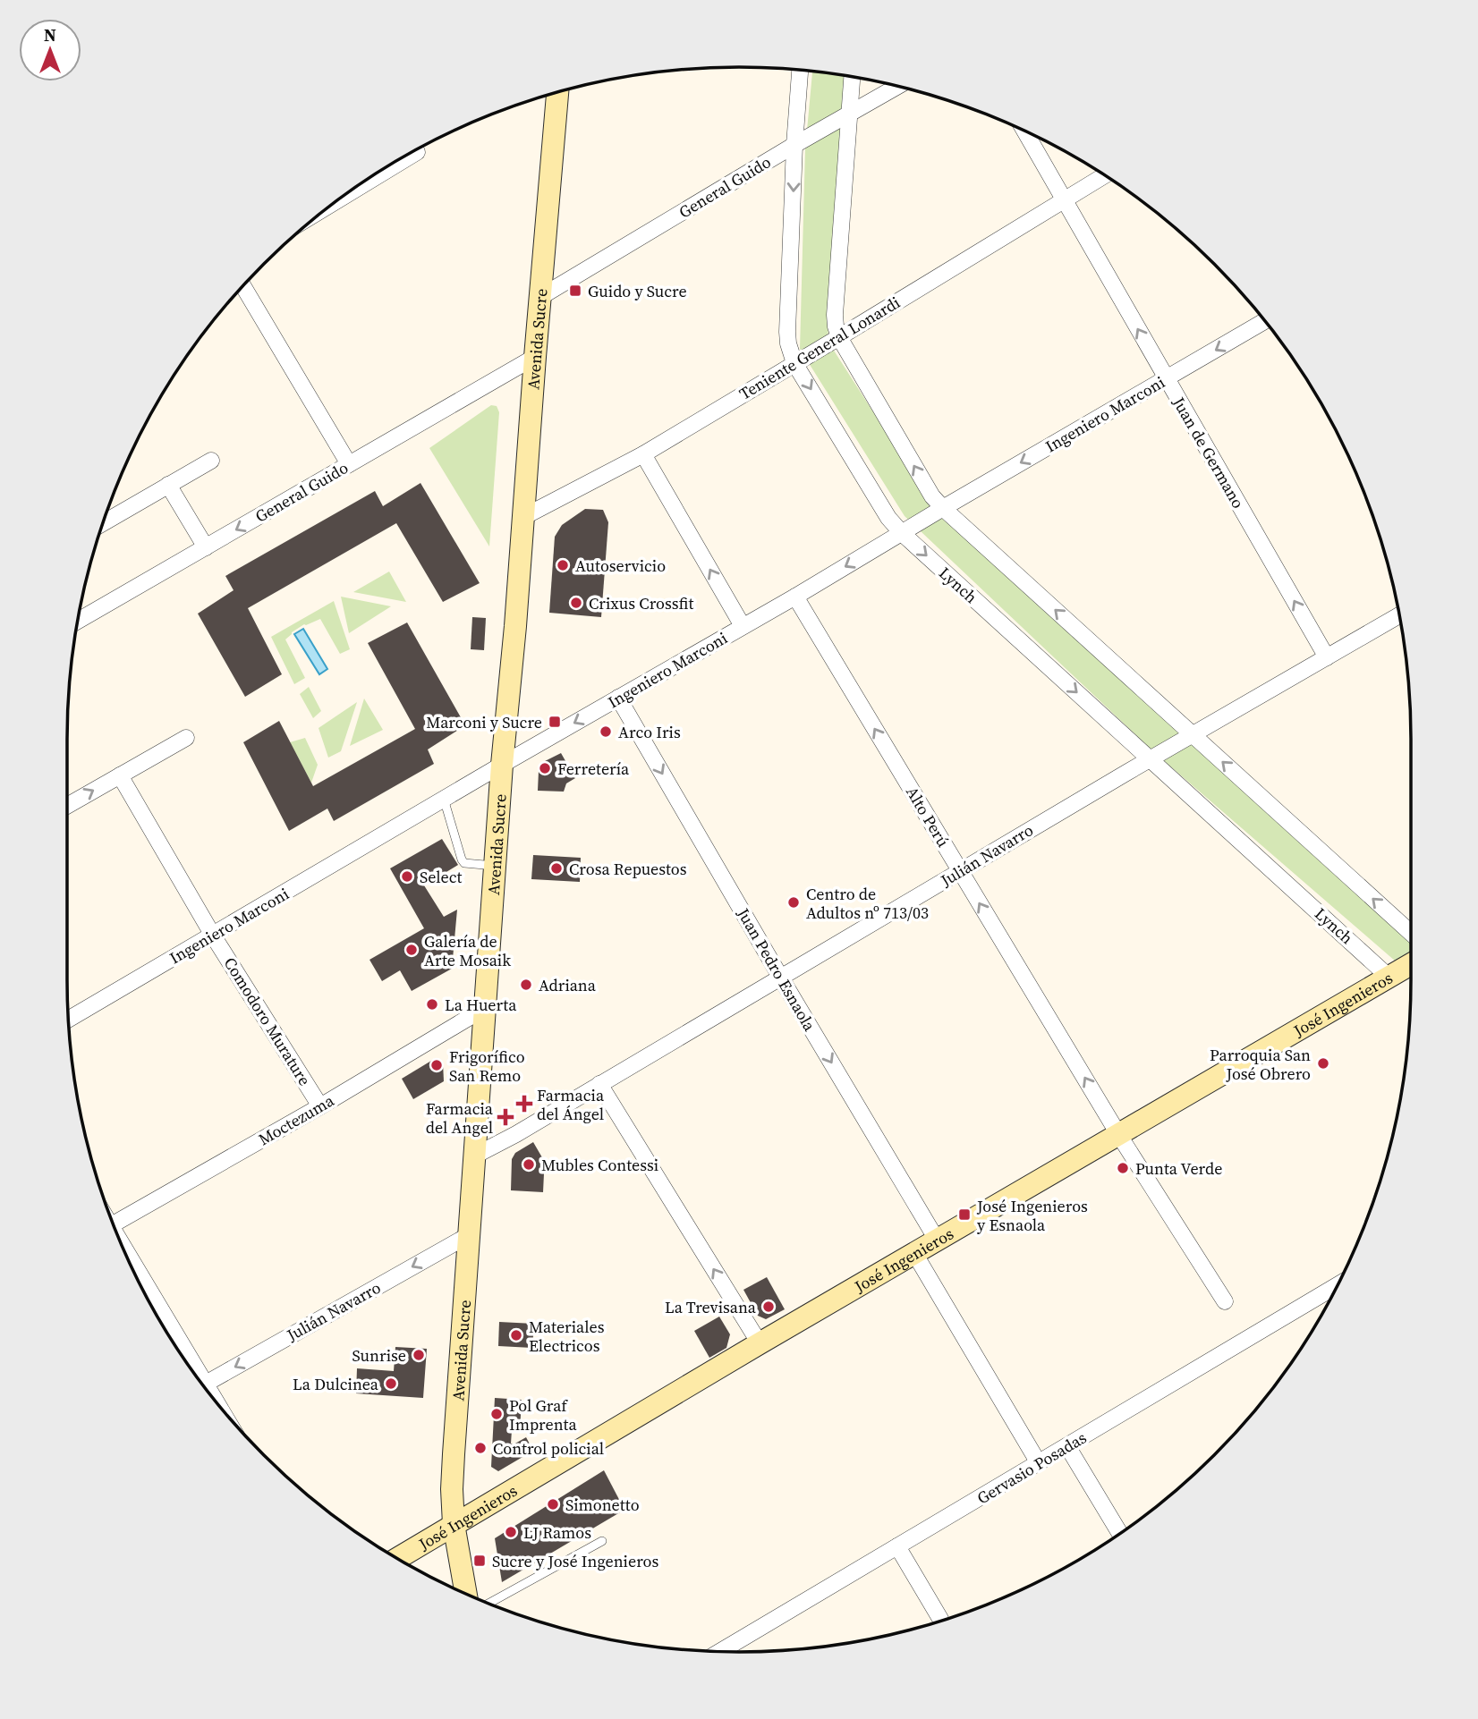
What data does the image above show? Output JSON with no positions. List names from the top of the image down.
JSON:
{
  "streets": {
    "main road": ["Avenida Sucre", "José Ingenieros"],
    "street": [
      "General Guido",
      "Teniente General Lonardi",
      "Ingeniero Marconi",
      "Juan de Germano",
      "Lynch",
      "Alto Perú",
      "Julián Navarro",
      "Juan Pedro Esnaola",
      "Comodoro Murature",
      "Moctezuma",
      "Gervasio Posadas"
    ]
  },
  "crossings": [
    ["General Guido", "Avenida Sucre"],
    ["General Guido", "Lynch"],
    ["Avenida Sucre", "Teniente General Lonardi"],
    ["Avenida Sucre", "Ingeniero Marconi"],
    ["Avenida Sucre", "Julián Navarro"],
    ["Avenida Sucre", "José Ingenieros"],
    ["Avenida Sucre", "Moctezuma"],
    ["Teniente General Lonardi", "Juan de Germano"],
    ["Teniente General Lonardi", "Lynch"],
    ["Ingeniero Marconi", "Juan de Germano"],
    ["Ingeniero Marconi", "Lynch"],
    ["Ingeniero Marconi", "Alto Perú"],
    ["Ingeniero Marconi", "Juan Pedro Esnaola"],
    ["Ingeniero Marconi", "Comodoro Murature"],
    ["Juan de Germano", "Julián Navarro"],
    ["Lynch", "Julián Navarro"],
    ["Lynch", "José Ingenieros"],
    ["Alto Perú", "Julián Navarro"],
    ["Alto Perú", "José Ingenieros"],
    ["Julián Navarro", "Juan Pedro Esnaola"],
    ["Juan Pedro Esnaola", "José Ingenieros"],
    ["Comodoro Murature", "Moctezuma"]
  ],
  "one_way": [
    "Ingeniero Marconi",
    "Juan de Germano",
    "Alto Perú",
    "Juan Pedro Esnaola"
  ],
  "places": {
    "transit": [
      "Guido y Sucre",
      "Marconi y Sucre",
      "José Ingenieros y Esnaola",
      "Sucre y José Ingenieros"
    ],
    "other": [
      "Autoservicio",
      "Crixus Crossfit",
      "Arco Iris",
      "Ferretería",
      "Crosa Repuestos",
      "Select",
      "Centro de Adultos nº 713/03",
      "Galería de Arte Mosaik",
      "Adriana",
      "La Huerta",
      "Parroquia San José Obrero",
      "Frigorífico San Remo",
      "Mubles Contessi",
      "Punta Verde",
      "La Trevisana",
      "Materiales Electricos",
      "Sunrise",
      "La Dulcinea",
      "Pol Graf Imprenta",
      "Control policial",
      "Simonetto",
      "LJ Ramos"
    ],
    "health": ["Farmacia del Ángel", "Farmacia del Angel"]
  },
  "north": "top"
}
